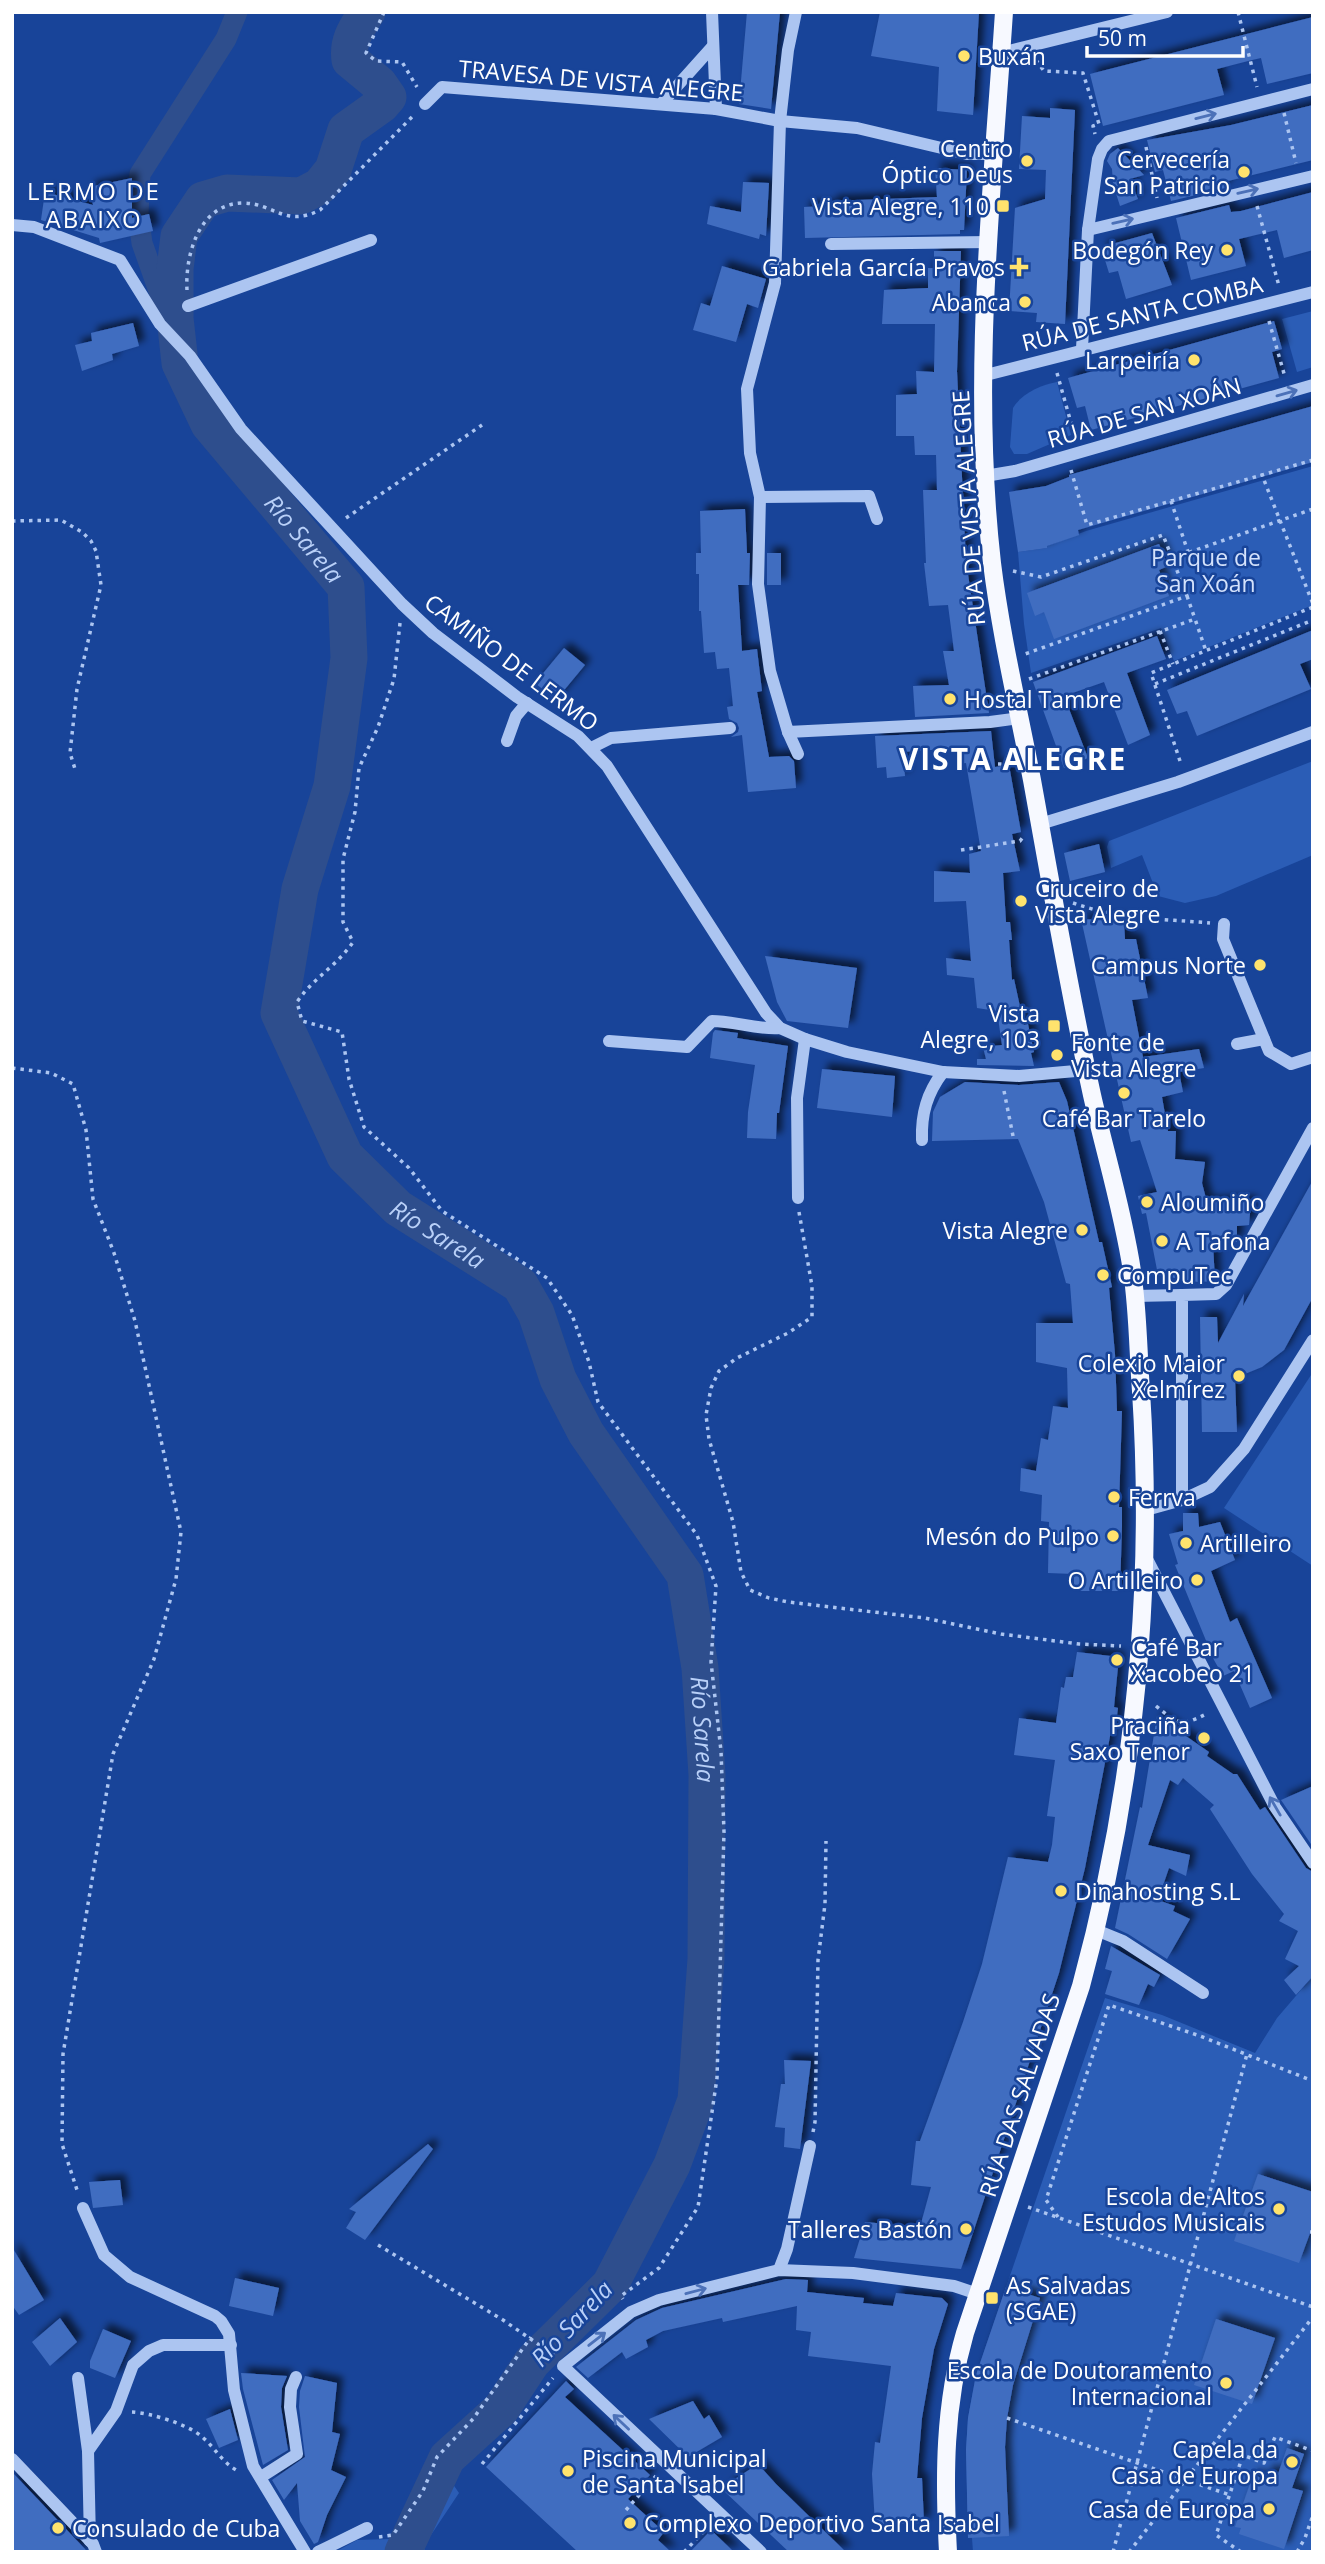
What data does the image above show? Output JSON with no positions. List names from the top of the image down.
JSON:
{
  "streets": {
    "main road": ["RÚA DE VISTA ALEGRE", "RÚA DAS SALVADAS"],
    "street": [
      "TRAVESA DE VISTA ALEGRE",
      "RÚA DE SANTA COMBA",
      "RÚA DE SAN XOÁN",
      "CAMIÑO DE LERMO"
    ]
  },
  "crossings": [
    ["TRAVESA DE VISTA ALEGRE", "RÚA DE VISTA ALEGRE"],
    ["RÚA DE SANTA COMBA", "RÚA DE VISTA ALEGRE"],
    ["RÚA DE SAN XOÁN", "RÚA DE VISTA ALEGRE"],
    ["RÚA DE VISTA ALEGRE", "CAMIÑO DE LERMO"],
    ["RÚA DE VISTA ALEGRE", "RÚA DAS SALVADAS"]
  ],
  "one_way": ["RÚA DE SAN XOÁN"],
  "districts": ["LERMO DE ABAIXO", "VISTA ALEGRE"],
  "water": ["Río Sarela"],
  "parks": ["Parque de San Xoán"],
  "places": {
    "other": [
      "Buxán",
      "Centro Óptico Deus",
      "Cervecería San Patricio",
      "Bodegón Rey",
      "Abanca",
      "Larpeiría",
      "Hostal Tambre",
      "Cruceiro de Vista Alegre",
      "Campus Norte",
      "Fonte de Vista Alegre",
      "Café Bar Tarelo",
      "Aloumiño",
      "Vista Alegre",
      "A Tafona",
      "CompuTec",
      "Colexio Maior Xelmírez",
      "Ferrva",
      "Mesón do Pulpo",
      "Artilleiro",
      "O Artilleiro",
      "Café Bar Xacobeo 21",
      "Praciña Saxo Tenor",
      "Dinahosting S.L",
      "Escola de Altos Estudos Musicais",
      "Talleres Bastón",
      "Escola de Doutoramento Internacional",
      "Capela da Casa de Europa",
      "Piscina Municipal de Santa Isabel",
      "Casa de Europa",
      "Complexo Deportivo Santa Isabel",
      "Consulado de Cuba"
    ],
    "transit": ["Vista Alegre, 110", "Vista Alegre, 103", "As Salvadas (SGAE)"],
    "health": ["Gabriela García Pravos"]
  },
  "scale_bar": "50 m"
}
